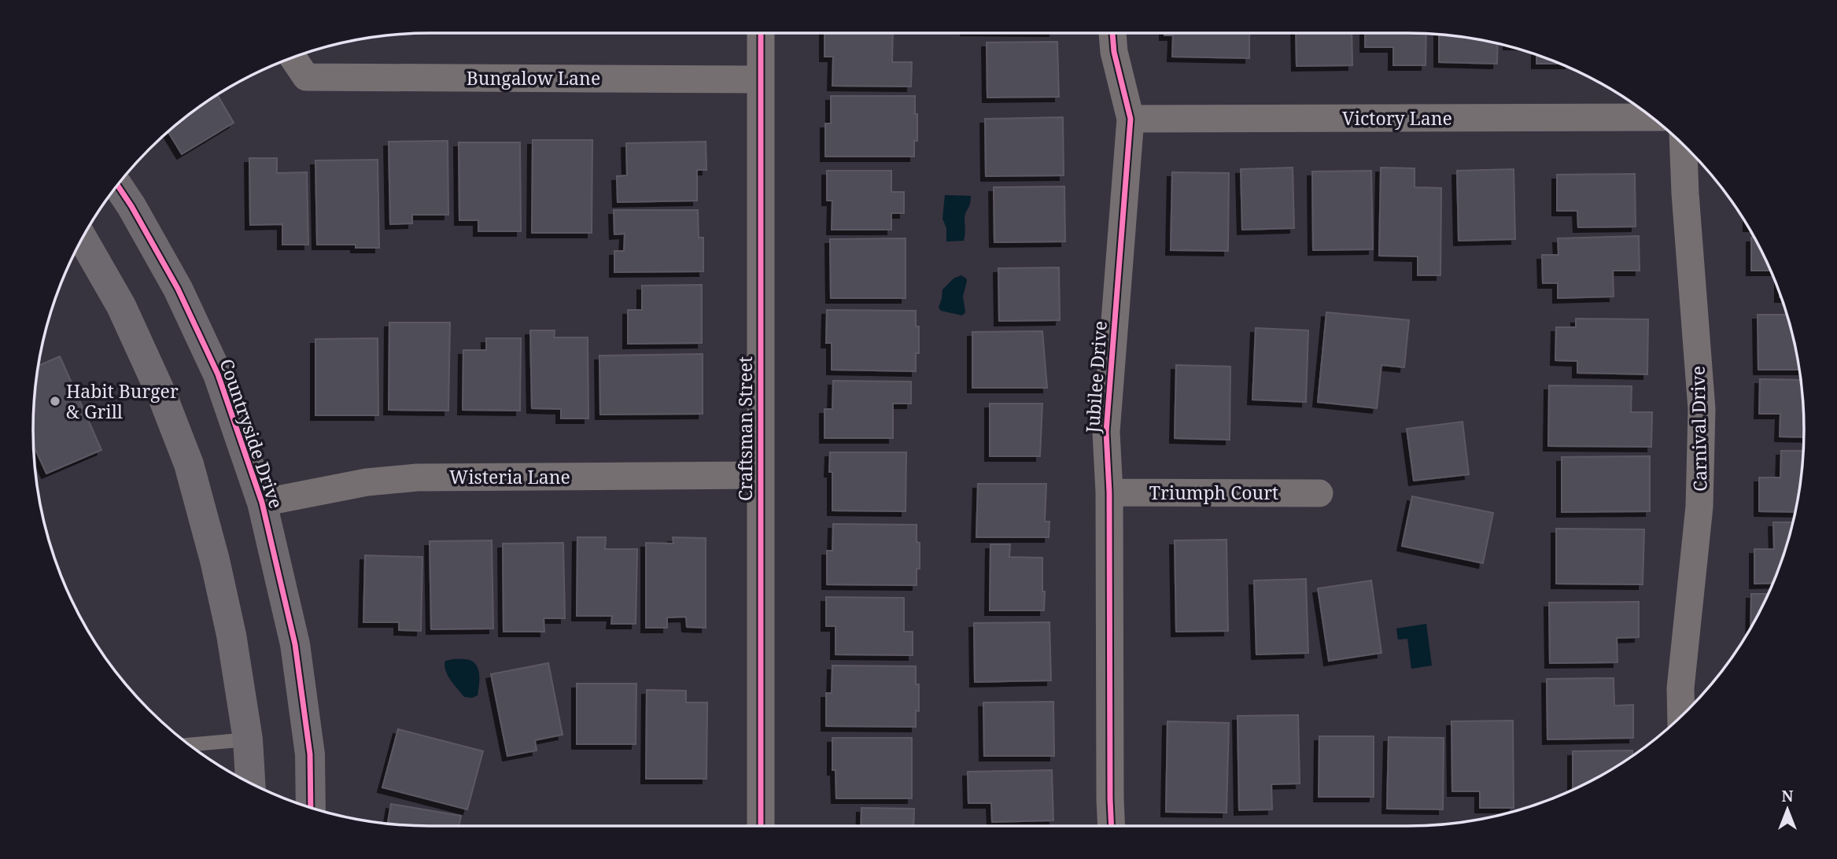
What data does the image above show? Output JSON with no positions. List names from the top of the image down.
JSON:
{
  "streets": {
    "street": [
      "Bungalow Lane",
      "Victory Lane",
      "Jubilee Drive",
      "Craftsman Street",
      "Carnival Drive",
      "Countryside Drive",
      "Wisteria Lane",
      "Triumph Court"
    ]
  },
  "crossings": [
    ["Bungalow Lane", "Craftsman Street"],
    ["Victory Lane", "Jubilee Drive"],
    ["Jubilee Drive", "Triumph Court"],
    ["Craftsman Street", "Wisteria Lane"],
    ["Countryside Drive", "Wisteria Lane"]
  ],
  "places": ["Habit Burger & Grill"],
  "north": "top"
}
